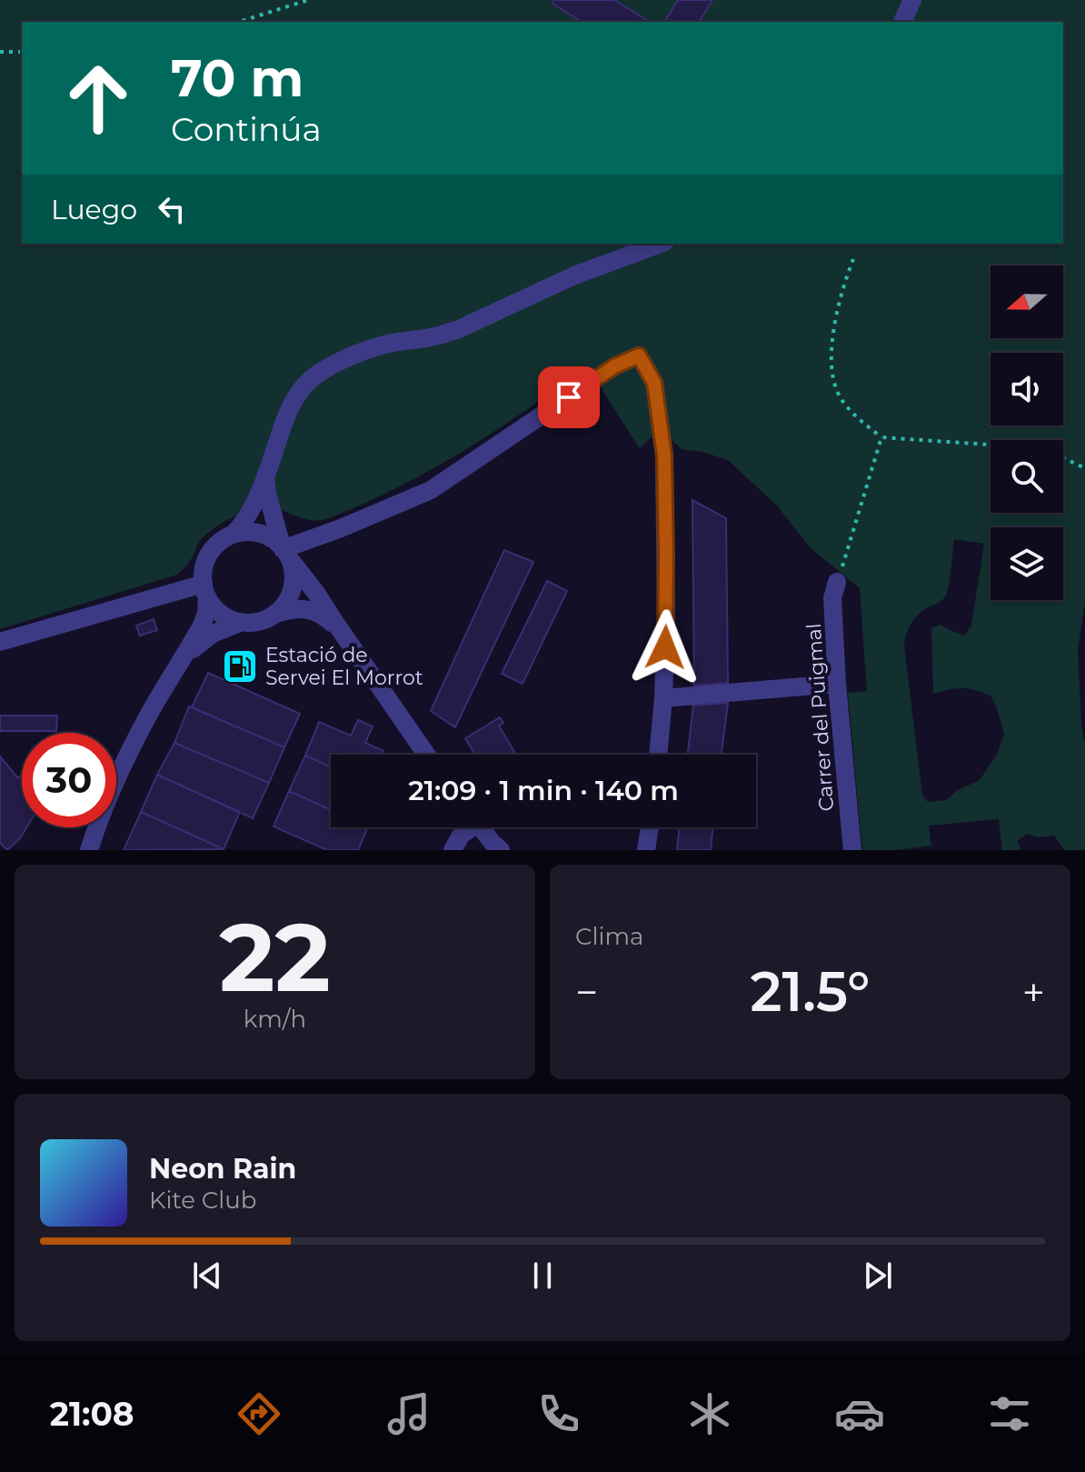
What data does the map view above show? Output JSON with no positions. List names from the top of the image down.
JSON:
{
  "streets": {
    "street": ["Carrer del Puigmal"]
  },
  "places": {
    "fuel station": ["Estació de Servei El Morrot"]
  },
  "north": "left",
  "page": {
    "turn": ["70 m", "Continúa"],
    "then": "Luego",
    "limit": "30",
    "trip": "21:09 · 1 min · 140 m",
    "tile": [
      ["22", "km/h"],
      "Clima"
    ],
    "heat": ["−", "21.5°", "+"],
    "song": ["Neon Rain", "Kite Club"],
    "tabs": "21:08"
  }
}
